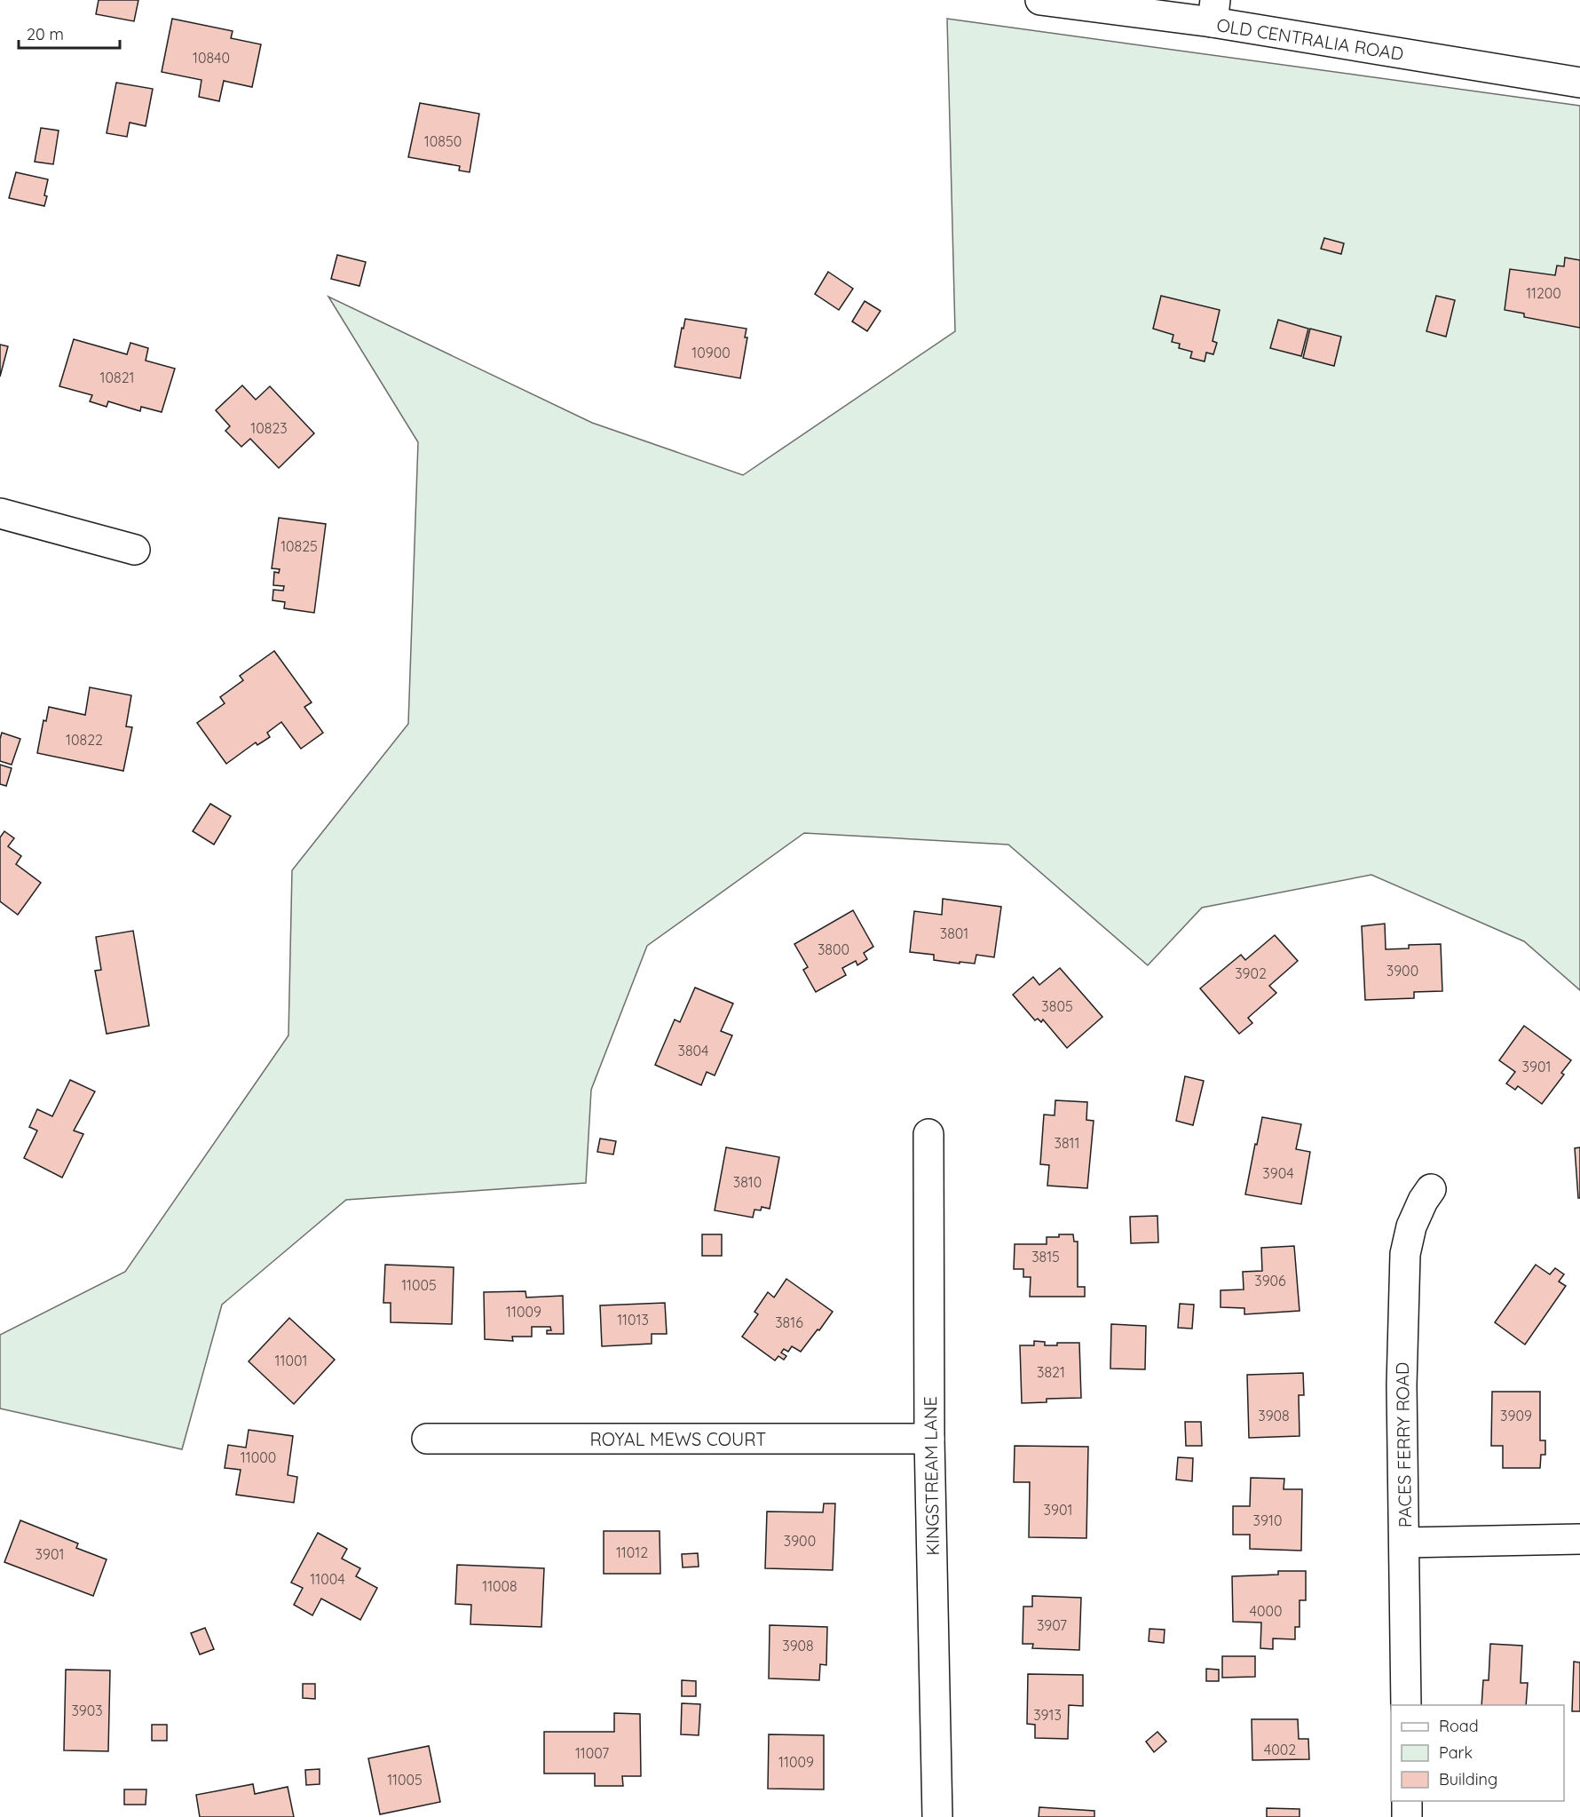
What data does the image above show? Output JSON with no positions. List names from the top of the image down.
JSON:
{
  "streets": {
    "street": [
      "OLD CENTRALIA ROAD",
      "ROYAL MEWS COURT",
      "PACES FERRY ROAD",
      "KINGSTREAM LANE"
    ]
  },
  "crossings": [
    ["ROYAL MEWS COURT", "KINGSTREAM LANE"]
  ],
  "house_numbers": [
    "10840",
    "10850",
    "11200",
    "10900",
    "10821",
    "10823",
    "10825",
    "10822",
    "3801",
    "3800",
    "3900",
    "3902",
    "3805",
    "3804",
    "3901",
    "3811",
    "3904",
    "3810",
    "3815",
    "3906",
    "11005",
    "11009",
    "11013",
    "3816",
    "11001",
    "3821",
    "3908",
    "3909",
    "11000",
    "3901",
    "3910",
    "3900",
    "11012",
    "3901",
    "11004",
    "11008",
    "4000",
    "3907",
    "3908",
    "3903",
    "3913",
    "4002",
    "11007",
    "11009",
    "11005"
  ],
  "legend": ["Road", "Park", "Building"],
  "scale_bar": "20 m"
}
